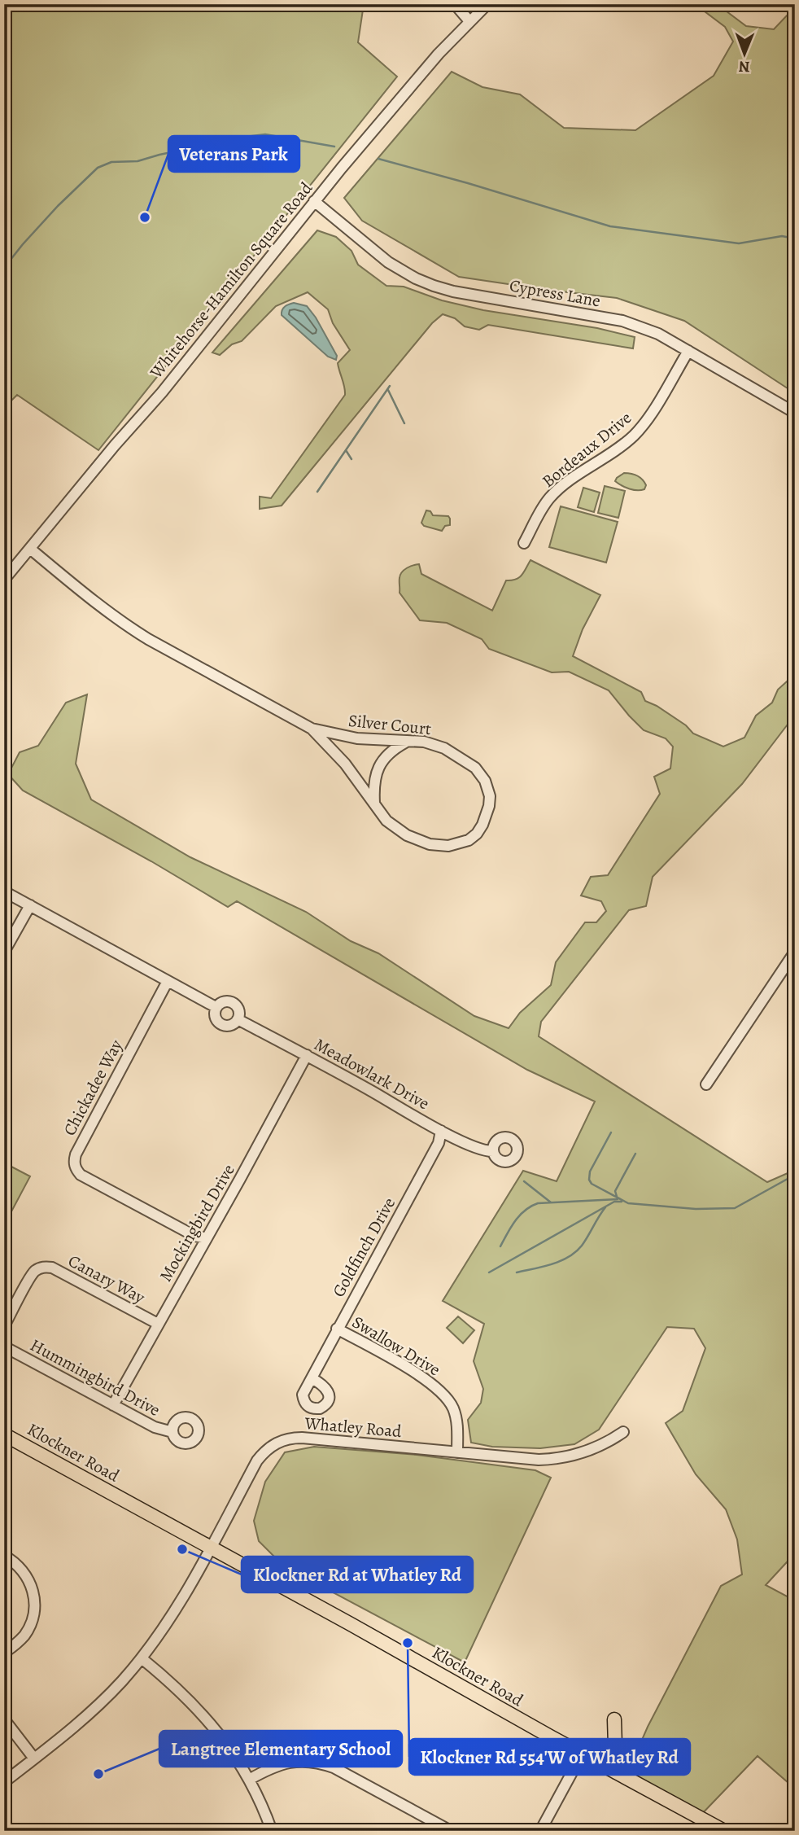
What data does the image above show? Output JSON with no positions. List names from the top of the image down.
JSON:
{
  "streets": {
    "main road": ["Klockner Road"],
    "street": [
      "Whitehorse-Hamilton Square Road",
      "Cypress Lane",
      "Bordeaux Drive",
      "Silver Court",
      "Meadowlark Drive",
      "Chickadee Way",
      "Mockingbird Drive",
      "Goldfinch Drive",
      "Canary Way",
      "Swallow Drive",
      "Hummingbird Drive",
      "Whatley Road"
    ]
  },
  "crossings": [
    ["Whitehorse-Hamilton Square Road", "Cypress Lane"],
    ["Whitehorse-Hamilton Square Road", "Silver Court"],
    ["Cypress Lane", "Bordeaux Drive"],
    ["Meadowlark Drive", "Chickadee Way"],
    ["Meadowlark Drive", "Mockingbird Drive"],
    ["Meadowlark Drive", "Goldfinch Drive"],
    ["Chickadee Way", "Mockingbird Drive"],
    ["Mockingbird Drive", "Canary Way"],
    ["Mockingbird Drive", "Hummingbird Drive"],
    ["Goldfinch Drive", "Swallow Drive"],
    ["Swallow Drive", "Whatley Road"],
    ["Whatley Road", "Klockner Road"]
  ],
  "places": [
    "Veterans Park",
    "Klockner Rd at Whatley Rd",
    "Klockner Rd 554'W of Whatley Rd",
    "Langtree Elementary School"
  ],
  "north": "bottom"
}
